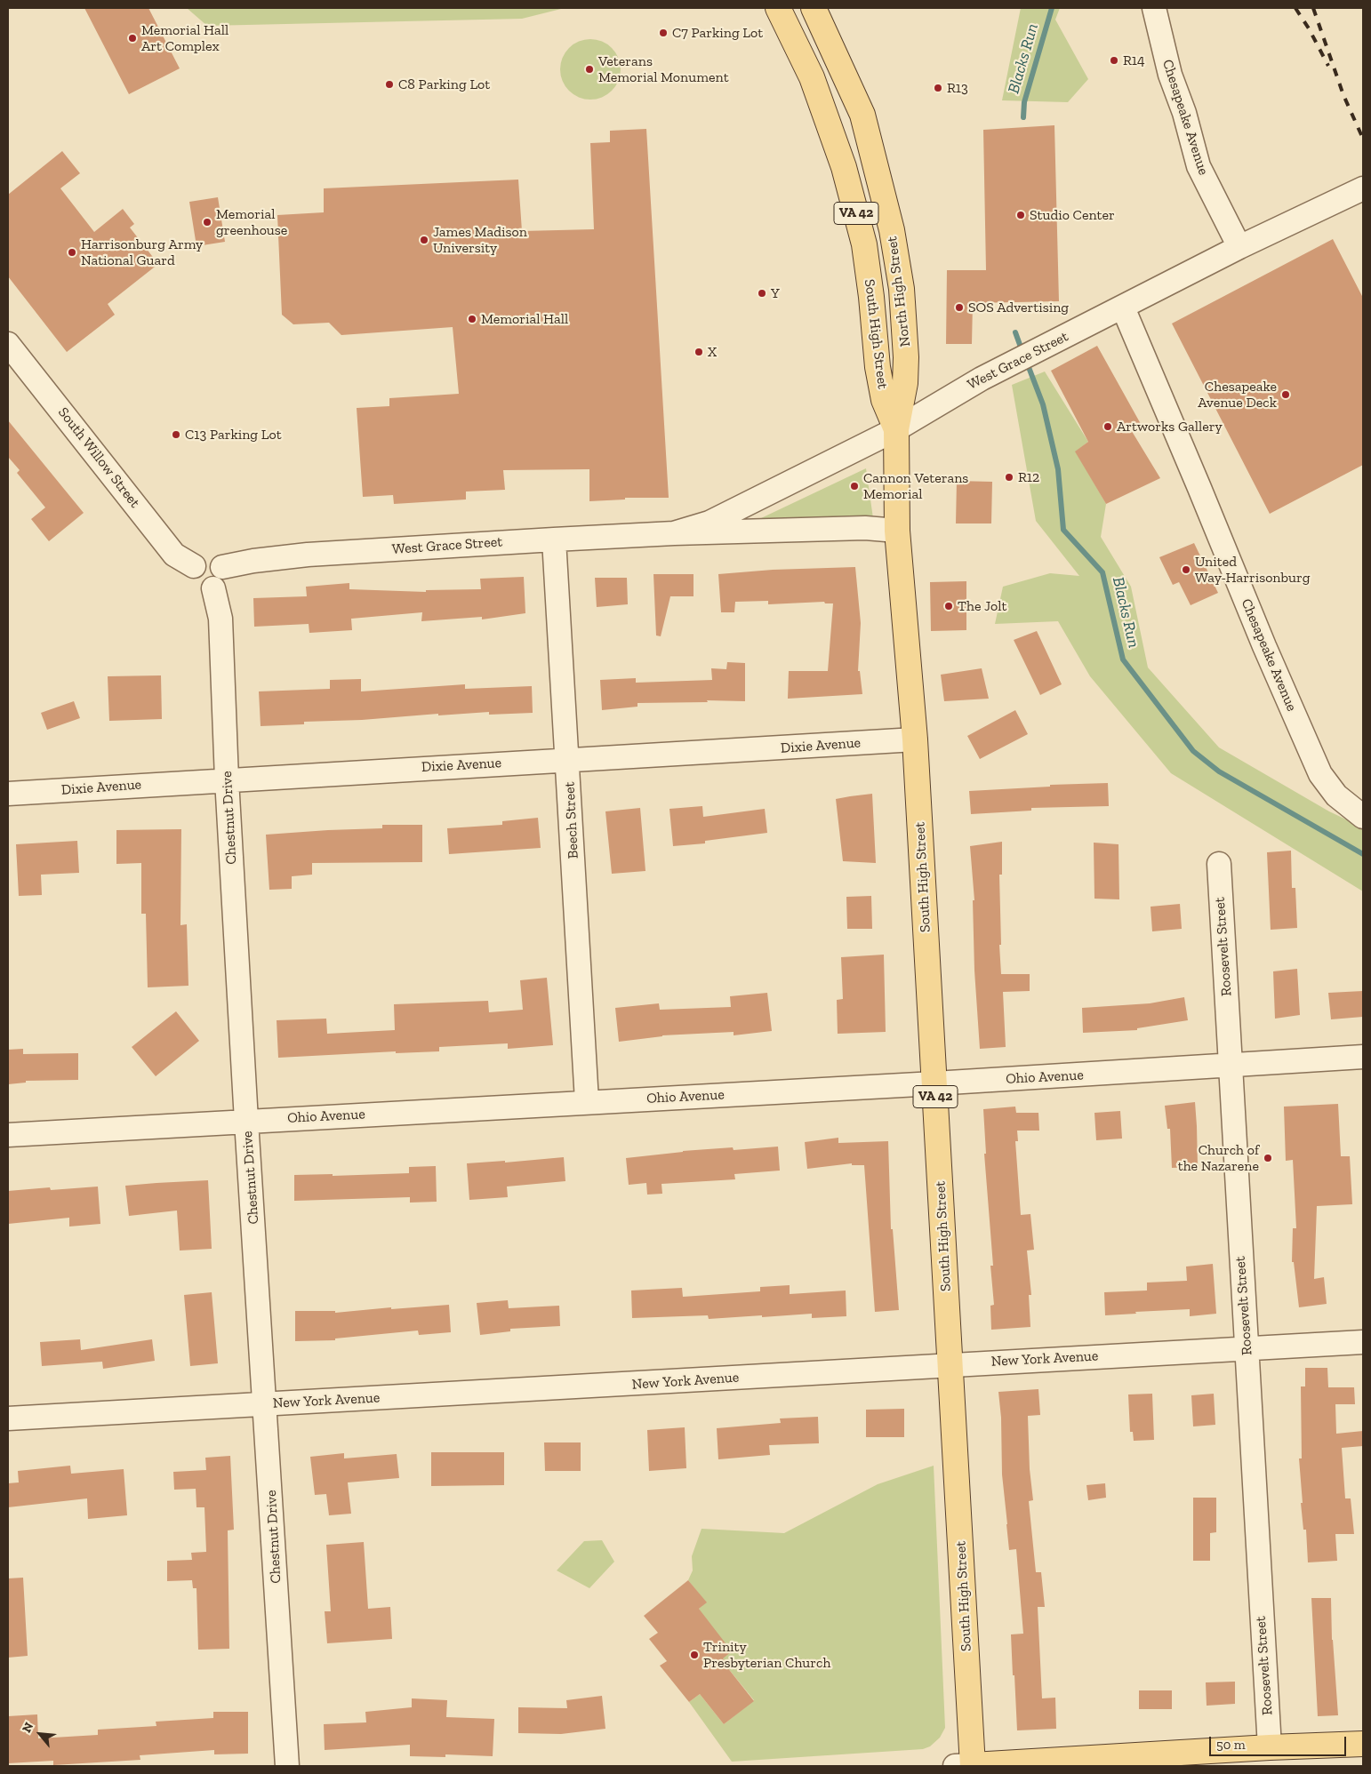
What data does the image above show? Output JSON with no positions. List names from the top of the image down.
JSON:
{
  "streets": {
    "main road": ["VA 42", "North High Street", "South High Street"],
    "street": [
      "Chesapeake Avenue",
      "West Grace Street",
      "South Willow Street",
      "Dixie Avenue",
      "Chestnut Drive",
      "Beech Street",
      "Roosevelt Street",
      "Ohio Avenue",
      "New York Avenue"
    ]
  },
  "crossings": [
    ["Chesapeake Avenue", "West Grace Street"],
    ["North High Street", "South High Street"],
    ["North High Street", "West Grace Street"],
    ["South High Street", "West Grace Street"],
    ["South High Street", "Dixie Avenue"],
    ["South High Street", "Ohio Avenue"],
    ["South High Street", "New York Avenue"],
    ["West Grace Street", "South Willow Street"],
    ["West Grace Street", "Chestnut Drive"],
    ["West Grace Street", "Beech Street"],
    ["South Willow Street", "Chestnut Drive"],
    ["Dixie Avenue", "Chestnut Drive"],
    ["Dixie Avenue", "Beech Street"],
    ["Chestnut Drive", "Ohio Avenue"],
    ["Chestnut Drive", "New York Avenue"],
    ["Beech Street", "Ohio Avenue"],
    ["Roosevelt Street", "Ohio Avenue"],
    ["Roosevelt Street", "New York Avenue"]
  ],
  "water": ["Blacks Run"],
  "places": [
    "C7 Parking Lot",
    "Memorial Hall Art Complex",
    "R14",
    "Veterans Memorial Monument",
    "C8 Parking Lot",
    "R13",
    "Studio Center",
    "Memorial greenhouse",
    "James Madison University",
    "Harrisonburg Army National Guard",
    "Y",
    "SOS Advertising",
    "Memorial Hall",
    "X",
    "Chesapeake Avenue Deck",
    "Artworks Gallery",
    "C13 Parking Lot",
    "R12",
    "Cannon Veterans Memorial",
    "United Way-Harrisonburg",
    "The Jolt",
    "Church of the Nazarene",
    "Trinity Presbyterian Church"
  ],
  "scale_bar": "50 m",
  "north": "top left"
}
